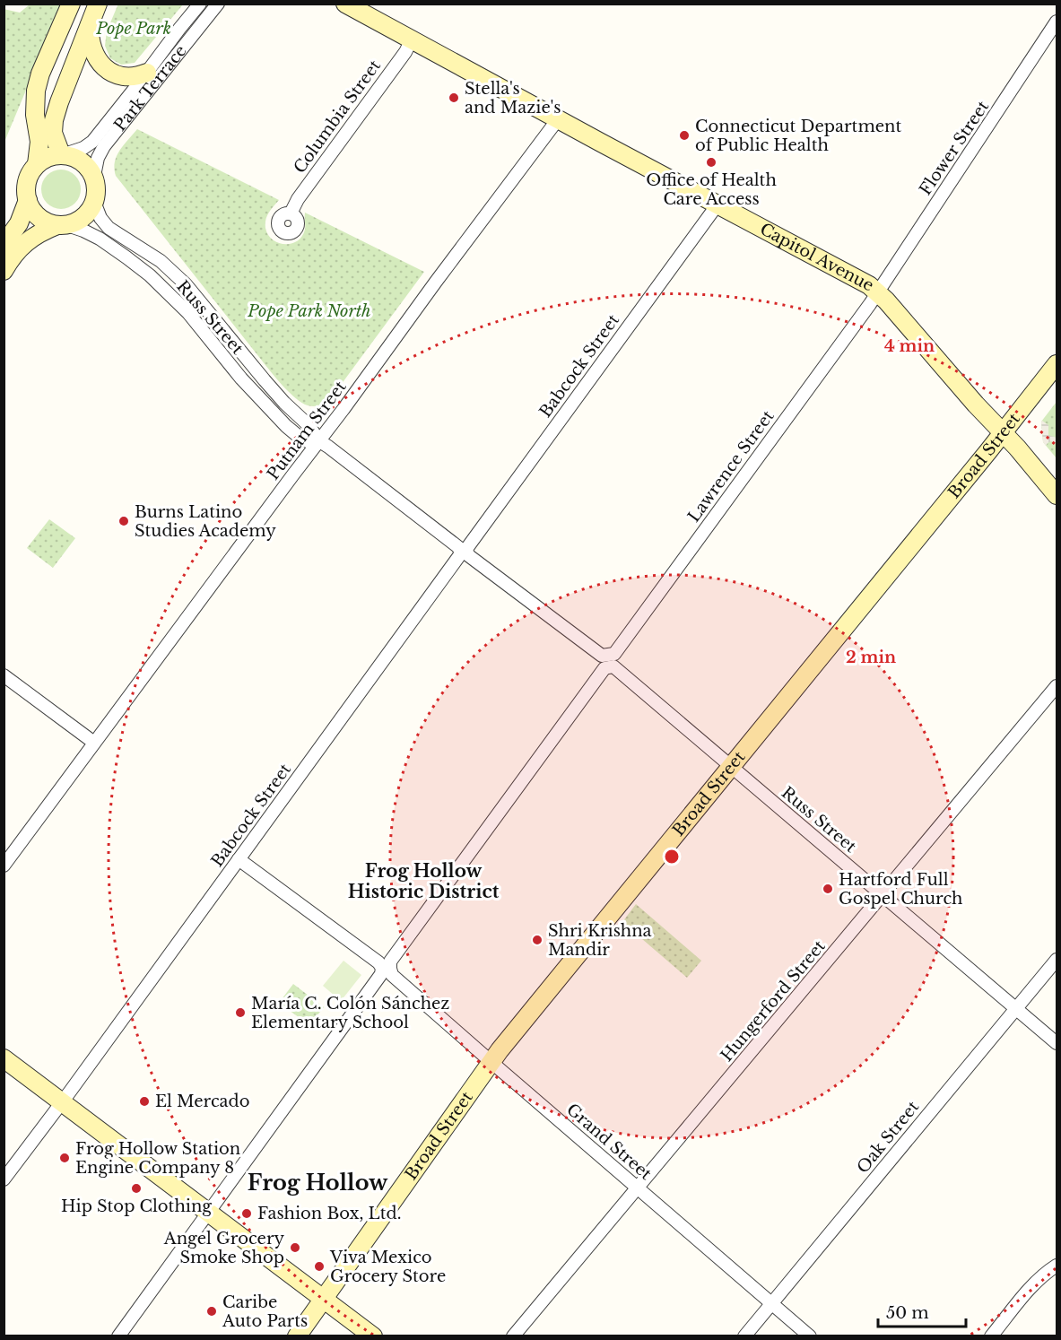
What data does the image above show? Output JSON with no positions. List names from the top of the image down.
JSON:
{
  "streets": {
    "main road": ["Capitol Avenue", "Broad Street"],
    "street": [
      "Park Terrace",
      "Columbia Street",
      "Flower Street",
      "Russ Street",
      "Babcock Street",
      "Putnam Street",
      "Lawrence Street",
      "Hungerford Street",
      "Oak Street",
      "Grand Street"
    ]
  },
  "crossings": [
    ["Park Terrace", "Russ Street"],
    ["Columbia Street", "Capitol Avenue"],
    ["Flower Street", "Capitol Avenue"],
    ["Flower Street", "Lawrence Street"],
    ["Capitol Avenue", "Babcock Street"],
    ["Capitol Avenue", "Putnam Street"],
    ["Capitol Avenue", "Broad Street"],
    ["Capitol Avenue", "Lawrence Street"],
    ["Russ Street", "Babcock Street"],
    ["Russ Street", "Putnam Street"],
    ["Russ Street", "Broad Street"],
    ["Russ Street", "Lawrence Street"],
    ["Russ Street", "Hungerford Street"],
    ["Russ Street", "Oak Street"],
    ["Babcock Street", "Grand Street"],
    ["Broad Street", "Grand Street"],
    ["Lawrence Street", "Grand Street"],
    ["Hungerford Street", "Grand Street"],
    ["Oak Street", "Grand Street"]
  ],
  "districts": ["Frog Hollow Historic District", "Frog Hollow"],
  "parks": ["Pope Park", "Pope Park North"],
  "places": [
    "Stella's and Mazie's",
    "Connecticut Department of Public Health",
    "Office of Health Care Access",
    "Burns Latino Studies Academy",
    "Hartford Full Gospel Church",
    "Shri Krishna Mandir",
    "María C. Colón Sánchez Elementary School",
    "El Mercado",
    "Frog Hollow Station Engine Company 8",
    "Hip Stop Clothing",
    "Fashion Box, Ltd.",
    "Angel Grocery Smoke Shop",
    "Viva Mexico Grocery Store",
    "Caribe Auto Parts"
  ],
  "scale_bar": "50 m",
  "rings": ["4 min", "2 min"]
}
